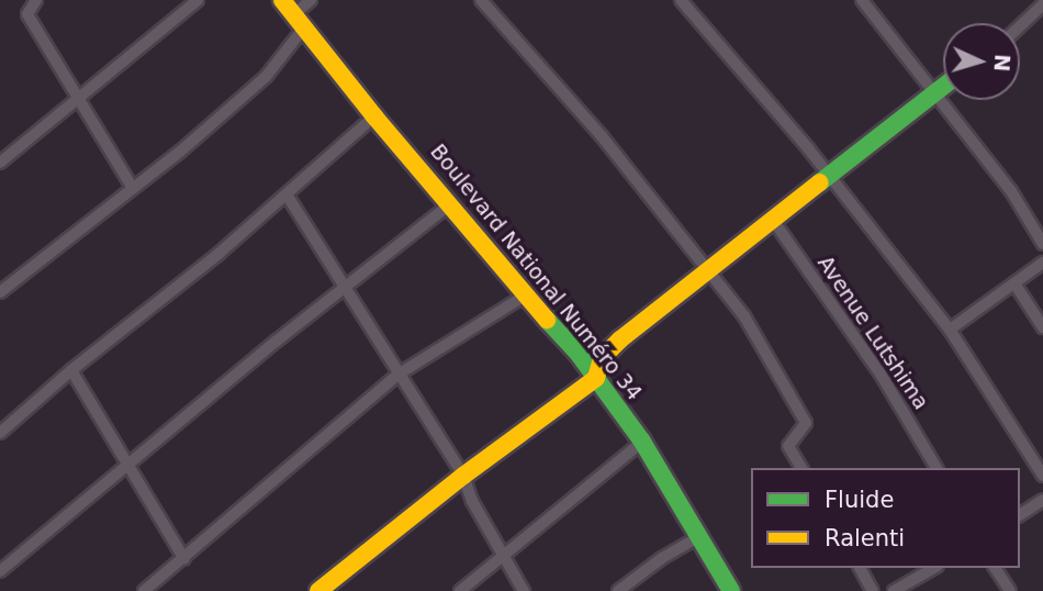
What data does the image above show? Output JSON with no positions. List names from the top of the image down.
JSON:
{
  "streets": {
    "street": ["Boulevard National Numéro 34", "Avenue Lutshima"]
  },
  "legend": ["Fluide", "Ralenti"],
  "north": "right"
}
